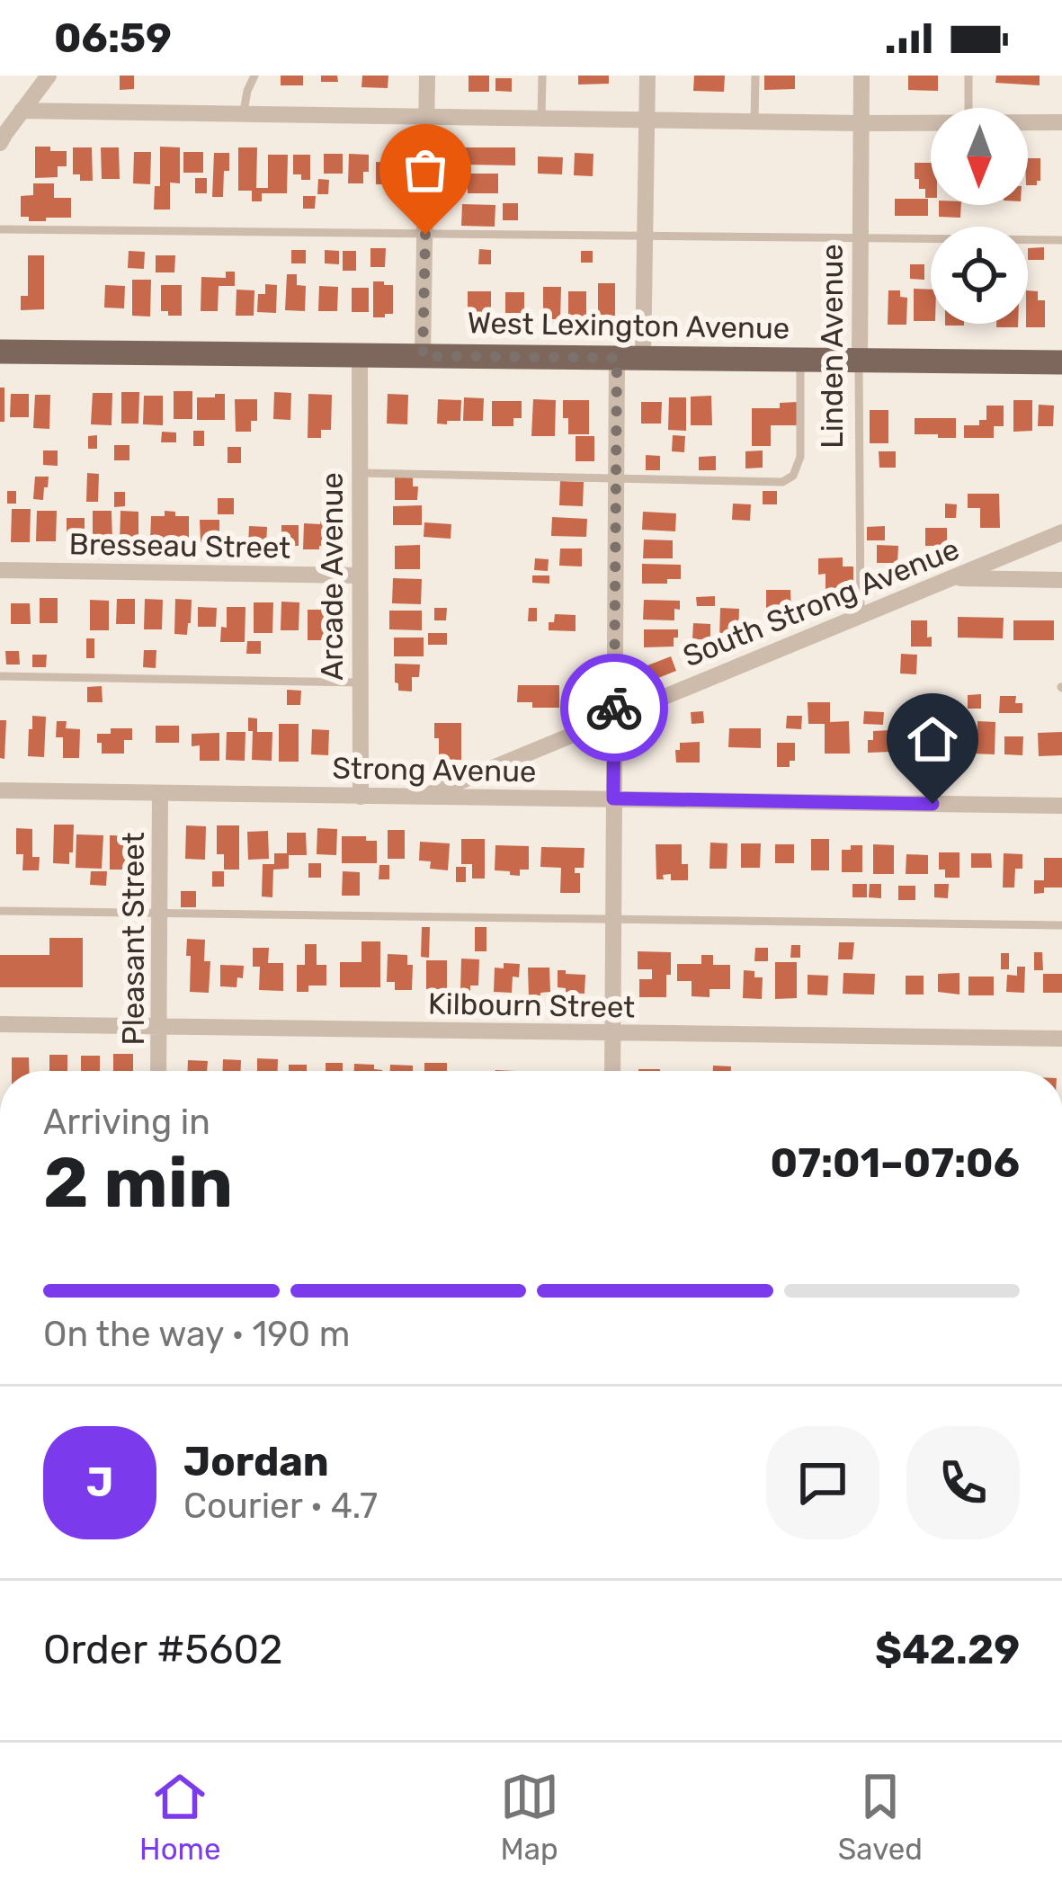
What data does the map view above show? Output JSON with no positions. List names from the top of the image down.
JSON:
{
  "streets": {
    "main road": ["West Lexington Avenue"],
    "street": [
      "Linden Avenue",
      "Bresseau Street",
      "Arcade Avenue",
      "South Strong Avenue",
      "Strong Avenue",
      "Pleasant Street",
      "Kilbourn Street"
    ]
  },
  "crossings": [
    ["West Lexington Avenue", "Linden Avenue"],
    ["West Lexington Avenue", "Arcade Avenue"],
    ["Linden Avenue", "South Strong Avenue"],
    ["Bresseau Street", "Arcade Avenue"],
    ["Arcade Avenue", "Strong Avenue"],
    ["South Strong Avenue", "Strong Avenue"],
    ["Strong Avenue", "Pleasant Street"],
    ["Pleasant Street", "Kilbourn Street"]
  ],
  "north": "bottom",
  "page": {
    "status": "06:59",
    "heading": ["2 min", "Arriving in", "07:01–07:06"],
    "panel": [
      "Jordan",
      "Courier · 4.7",
      "Order #5602",
      "$42.29"
    ],
    "bar": "On the way · 190 m",
    "round": "J",
    "tabs": ["Home", "Map", "Saved"]
  }
}
